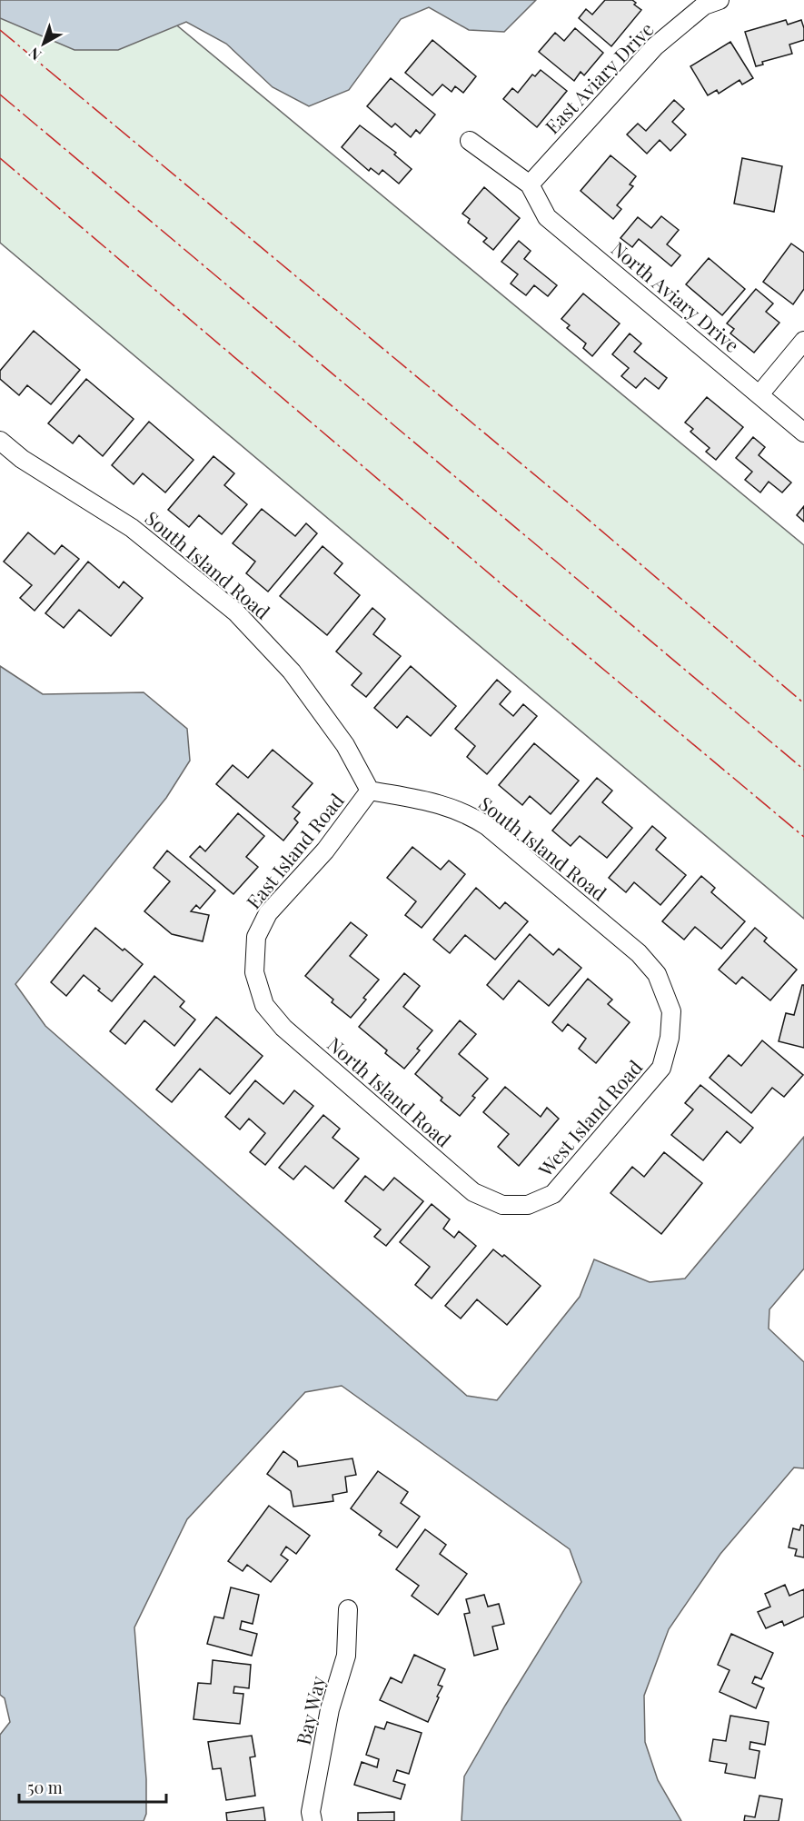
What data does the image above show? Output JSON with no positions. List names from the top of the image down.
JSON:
{
  "streets": {
    "street": [
      "East Aviary Drive",
      "North Aviary Drive",
      "South Island Road",
      "East Island Road",
      "North Island Road",
      "West Island Road",
      "Bay Way"
    ]
  },
  "crossings": [
    ["East Aviary Drive", "North Aviary Drive"],
    ["South Island Road", "East Island Road"],
    ["South Island Road", "West Island Road"],
    ["East Island Road", "North Island Road"],
    ["North Island Road", "West Island Road"]
  ],
  "scale_bar": "50 m",
  "north": "bottom left"
}
